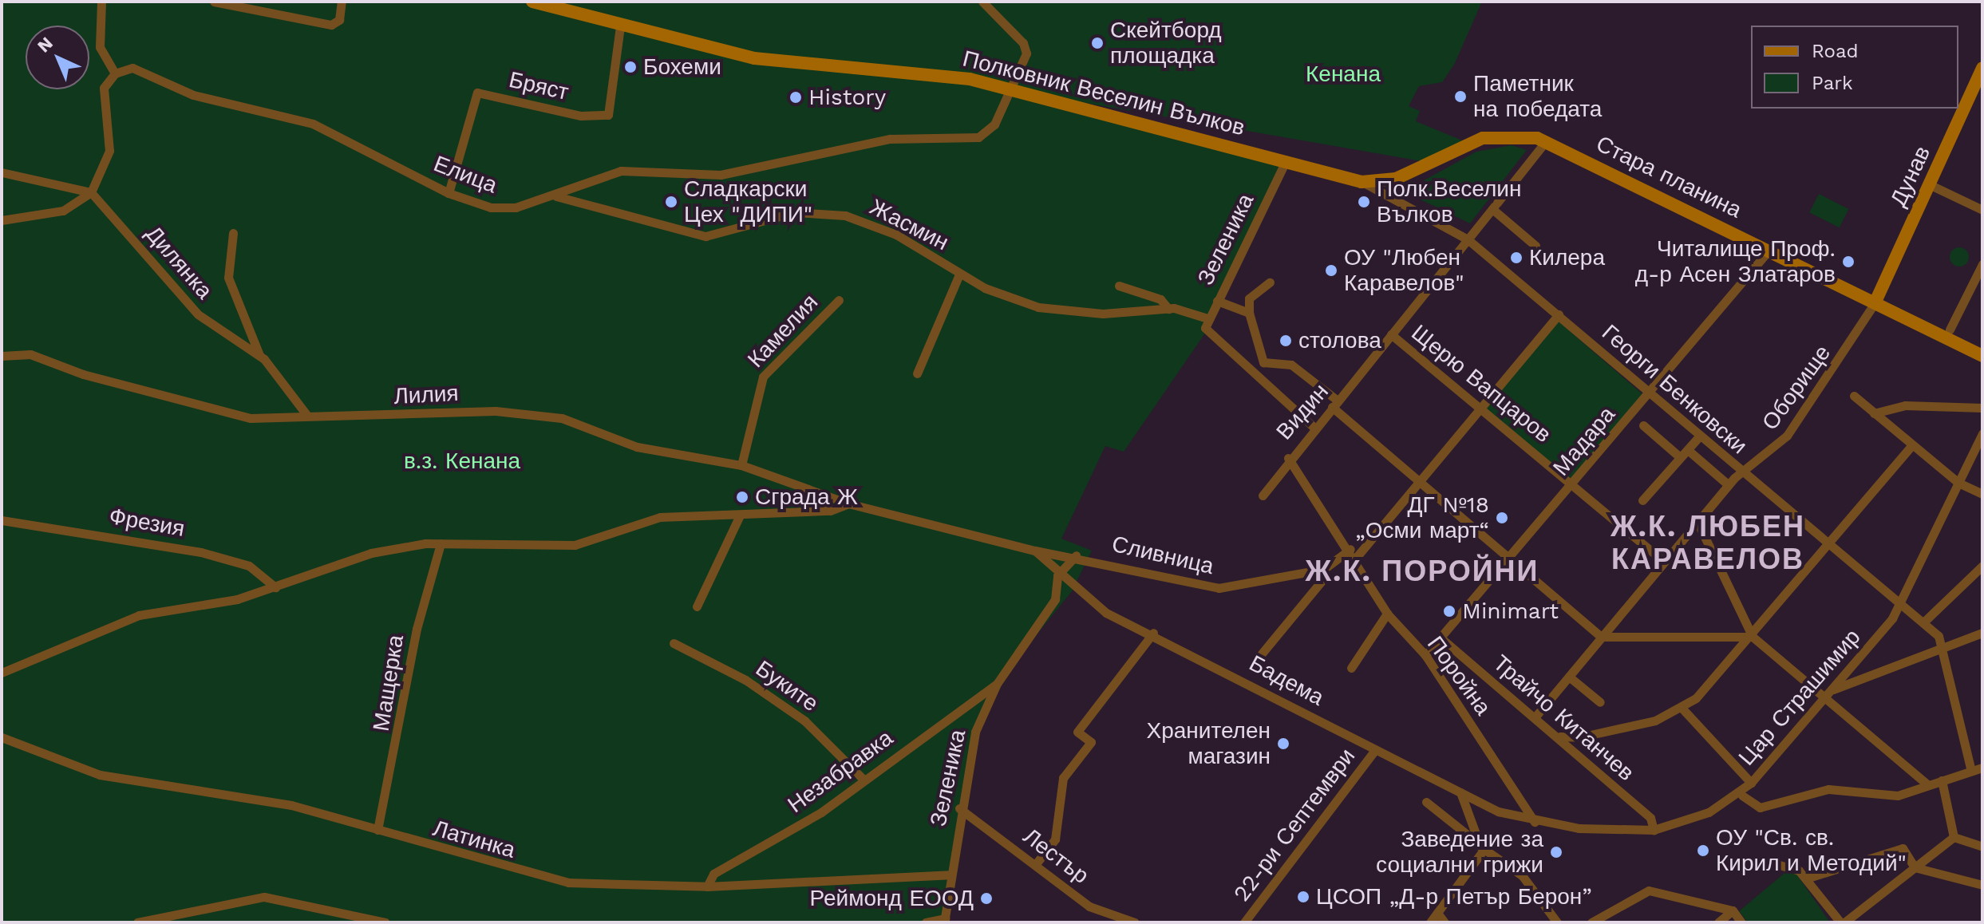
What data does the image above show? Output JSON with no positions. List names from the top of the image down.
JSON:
{
  "streets": {
    "main road": ["Полковник Веселин Вълков", "Дунав", "Стара планина"],
    "street": [
      "Бряст",
      "Елица",
      "Жасмин",
      "Зеленика",
      "Дилянка",
      "Камелия",
      "Щерю Вапцаров",
      "Оборище",
      "Георги Бенковски",
      "Лилия",
      "Видин",
      "Мадара",
      "Фрезия",
      "Сливница",
      "Поройна",
      "Бадема",
      "Мащерка",
      "Буките",
      "Цар Страшимир",
      "Трайчо Китанчев",
      "Незабравка",
      "22-ри Септември",
      "Латинка",
      "Лестър"
    ]
  },
  "crossings": [
    ["Бряст", "Полковник Веселин Вълков"],
    ["Бряст", "Елица"],
    ["Полковник Веселин Вълков", "Елица"],
    ["Полковник Веселин Вълков", "Стара планина"],
    ["Полковник Веселин Вълков", "Зеленика"],
    ["Полковник Веселин Вълков", "Георги Бенковски"],
    ["Елица", "Жасмин"],
    ["Дунав", "Стара планина"],
    ["Дунав", "Оборище"],
    ["Стара планина", "Оборище"],
    ["Стара планина", "Георги Бенковски"],
    ["Стара планина", "Видин"],
    ["Стара планина", "Мадара"],
    ["Жасмин", "Зеленика"],
    ["Зеленика", "Видин"],
    ["Зеленика", "Сливница"],
    ["Зеленика", "Бадема"],
    ["Зеленика", "Незабравка"],
    ["Зеленика", "Латинка"],
    ["Зеленика", "Лестър"],
    ["Дилянка", "Лилия"],
    ["Камелия", "Лилия"],
    ["Щерю Вапцаров", "Оборище"],
    ["Щерю Вапцаров", "Видин"],
    ["Щерю Вапцаров", "Мадара"],
    ["Оборище", "Георги Бенковски"],
    ["Оборище", "Трайчо Китанчев"],
    ["Георги Бенковски", "Видин"],
    ["Георги Бенковски", "Мадара"],
    ["Георги Бенковски", "Цар Страшимир"],
    ["Лилия", "Сливница"],
    ["Лилия", "Бадема"],
    ["Видин", "Поройна"],
    ["Мадара", "Поройна"],
    ["Мадара", "Трайчо Китанчев"],
    ["Сливница", "Поройна"],
    ["Сливница", "Бадема"],
    ["Поройна", "Бадема"],
    ["Поройна", "Цар Страшимир"],
    ["Бадема", "Цар Страшимир"],
    ["Бадема", "22-ри Септември"],
    ["Мащерка", "Латинка"],
    ["Буките", "Незабравка"],
    ["Цар Страшимир", "Трайчо Китанчев"],
    ["Незабравка", "Латинка"]
  ],
  "districts": ["Ж.К. ЛЮБЕН КАРАВЕЛОВ", "Ж.К. ПОРОЙНИ"],
  "parks": ["Кенана", "в.з. Кенана"],
  "places": [
    "Скейтборд площадка",
    "Бохеми",
    "Паметник на победата",
    "History",
    "Сладкарски Цех \"ДИПИ\"",
    "Полк.Веселин Вълков",
    "Килера",
    "Читалище Проф. д-р Асен Златаров",
    "ОУ \"Любен Каравелов\"",
    "столова",
    "Сграда Ж",
    "ДГ №18 „Осми март“",
    "Minimart",
    "Хранителен магазин",
    "ОУ \"Св. св. Кирил и Методий\"",
    "Заведение за социални грижи",
    "ЦСОП „Д-р Петър Берон”",
    "Реймонд ЕООД"
  ],
  "legend": ["Road", "Park"],
  "north": "top left"
}
